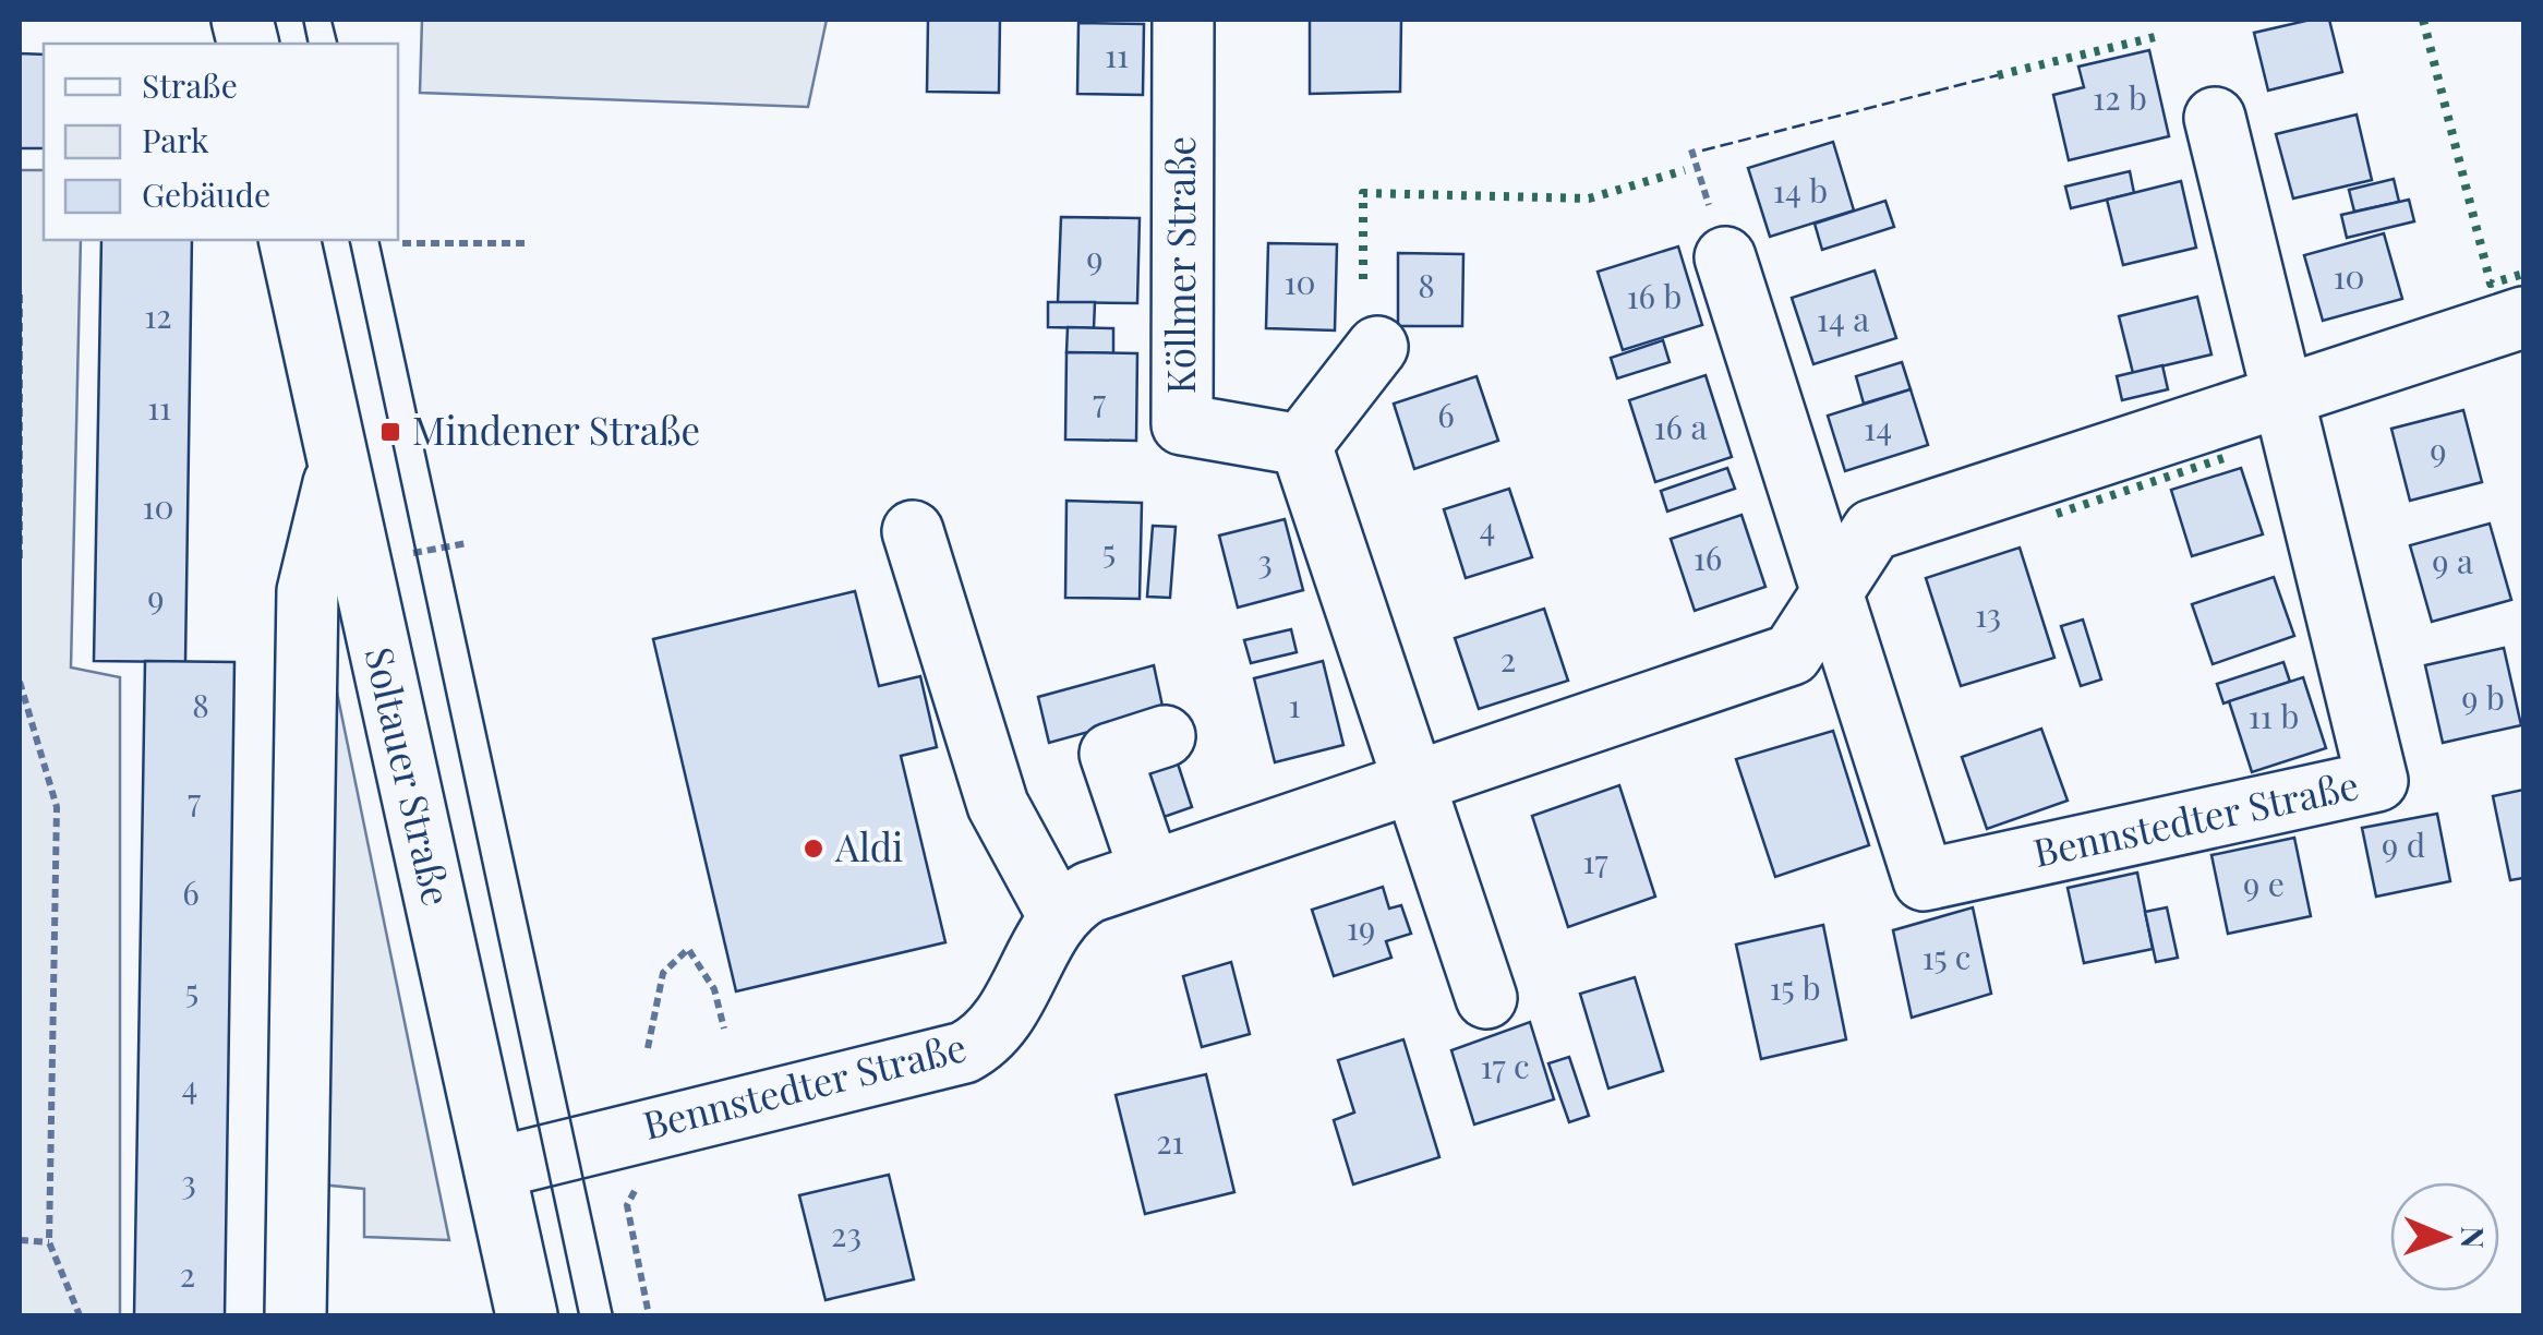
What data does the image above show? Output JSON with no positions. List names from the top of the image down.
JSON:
{
  "streets": {
    "street": ["Köllmer Straße", "Soltauer Straße", "Bennstedter Straße"]
  },
  "crossings": [
    ["Soltauer Straße", "Bennstedter Straße"]
  ],
  "places": {
    "transit": ["Mindener Straße"],
    "other": ["Aldi"]
  },
  "house_numbers": [
    "11",
    "12 b",
    "14 b",
    "9",
    "10",
    "10",
    "8",
    "16 b",
    "12",
    "14 a",
    "7",
    "11",
    "6",
    "16 a",
    "14",
    "9",
    "10",
    "4",
    "5",
    "16",
    "3",
    "9 a",
    "9",
    "13",
    "2",
    "9 b",
    "8",
    "1",
    "11 b",
    "7",
    "9 d",
    "17",
    "9 e",
    "6",
    "19",
    "15 c",
    "15 b",
    "5",
    "17 c",
    "4",
    "21",
    "3",
    "23",
    "2"
  ],
  "legend": ["Straße", "Park", "Gebäude"],
  "north": "right"
}
